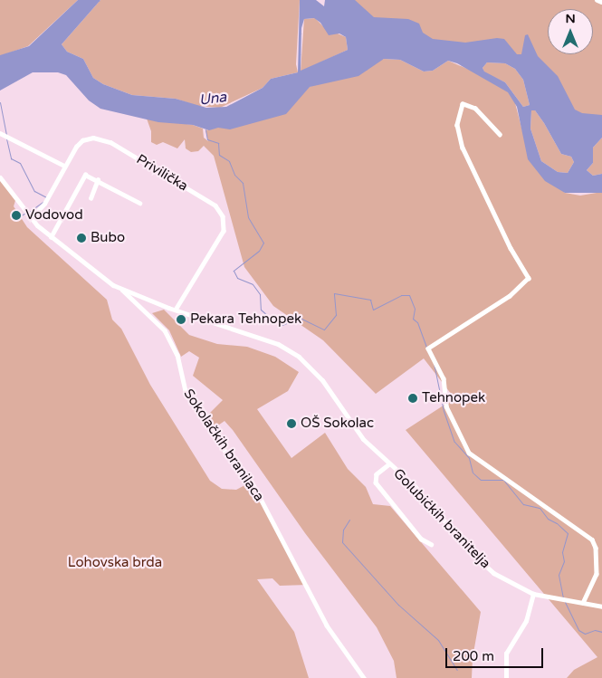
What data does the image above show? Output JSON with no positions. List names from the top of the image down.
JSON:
{
  "streets": {
    "street": ["Privilička", "Sokolačkih branilaca", "Golubićkih branitelja"]
  },
  "crossings": [
    ["Privilička", "Golubićkih branitelja"],
    ["Sokolačkih branilaca", "Golubićkih branitelja"]
  ],
  "water": ["Una"],
  "parks": ["Lohovska brda"],
  "places": [
    "Vodovod",
    "Bubo",
    "Pekara Tehnopek",
    "Tehnopek",
    "OŠ Sokolac"
  ],
  "scale_bar": "200 m",
  "north": "top"
}
